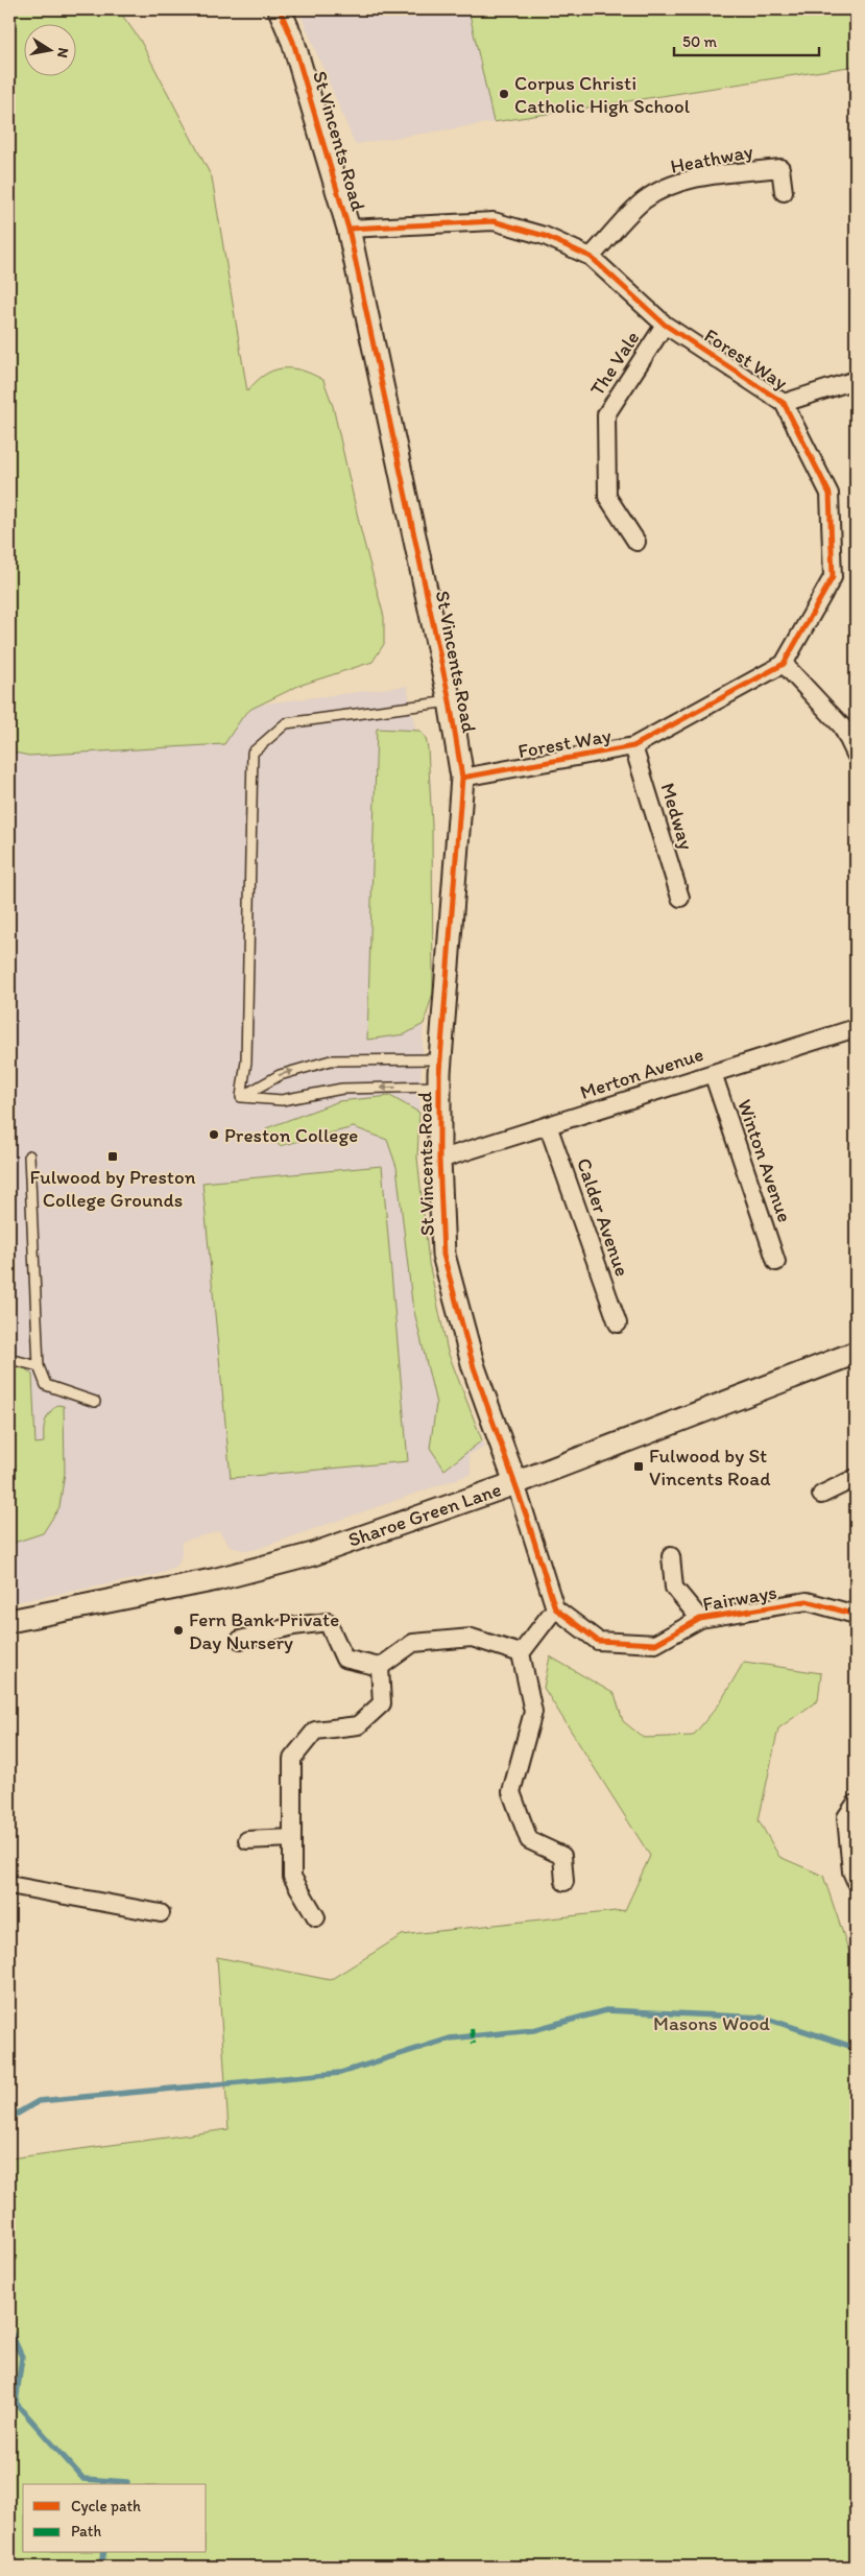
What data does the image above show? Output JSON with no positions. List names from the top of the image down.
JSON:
{
  "streets": {
    "street": [
      "St Vincents Road",
      "Heathway",
      "Forest Way",
      "The Vale",
      "Medway",
      "Merton Avenue",
      "Winton Avenue",
      "Calder Avenue",
      "Sharoe Green Lane",
      "Fairways"
    ]
  },
  "crossings": [
    ["St Vincents Road", "Forest Way"],
    ["St Vincents Road", "Merton Avenue"],
    ["St Vincents Road", "Sharoe Green Lane"],
    ["Heathway", "Forest Way"],
    ["Forest Way", "The Vale"],
    ["Forest Way", "Medway"],
    ["Merton Avenue", "Winton Avenue"],
    ["Merton Avenue", "Calder Avenue"]
  ],
  "parks": ["Masons Wood"],
  "places": {
    "other": ["Corpus Christi Catholic High School", "Preston College", "Fern Bank Private Day Nursery"],
    "transit": ["Fulwood by Preston College Grounds", "Fulwood by St Vincents Road"]
  },
  "legend": ["Cycle path", "Path"],
  "scale_bar": "50 m",
  "north": "right"
}
